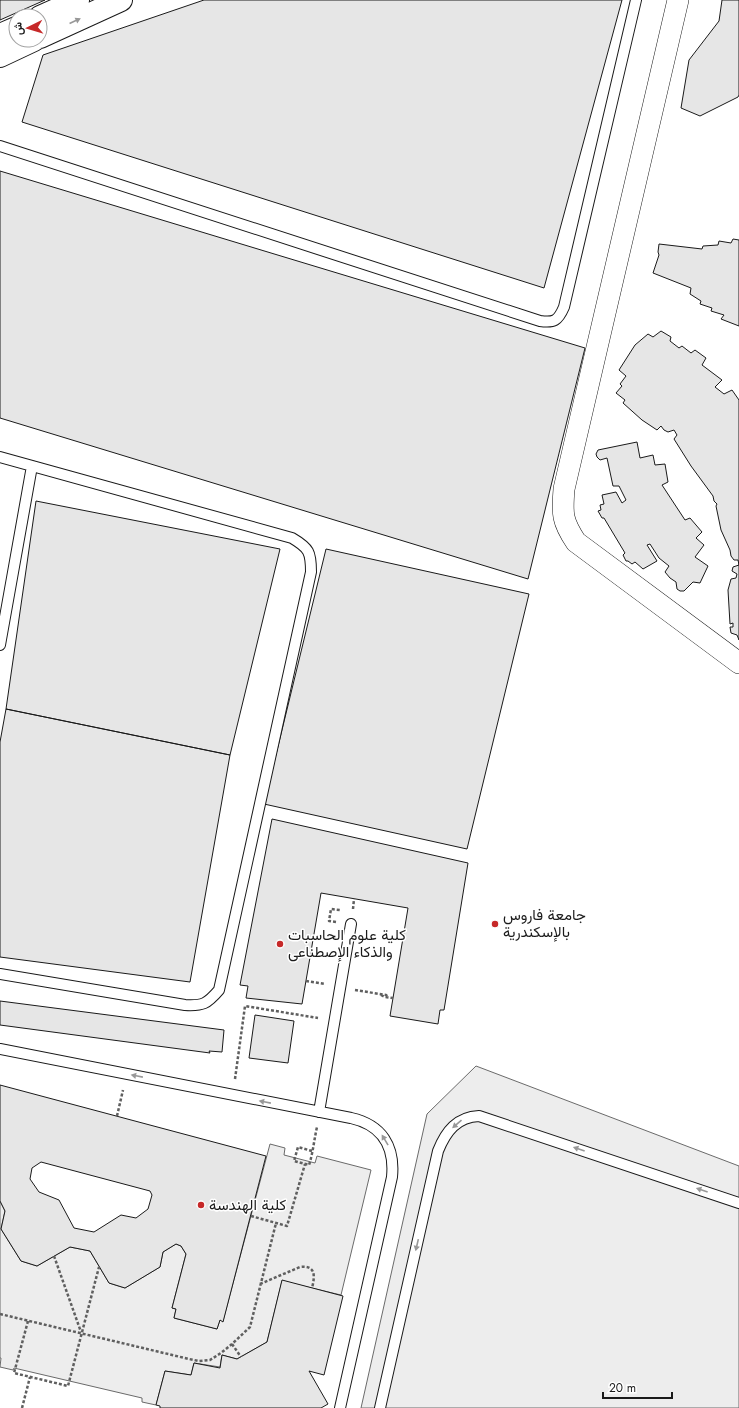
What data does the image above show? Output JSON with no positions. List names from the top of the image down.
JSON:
{
  "places": ["جامعة فاروس بالإسكندرية", "كلية علوم الحاسبات والذكاء الإصطناعى", "كلية الهندسة"],
  "scale_bar": "20 m",
  "north": "left"
}
